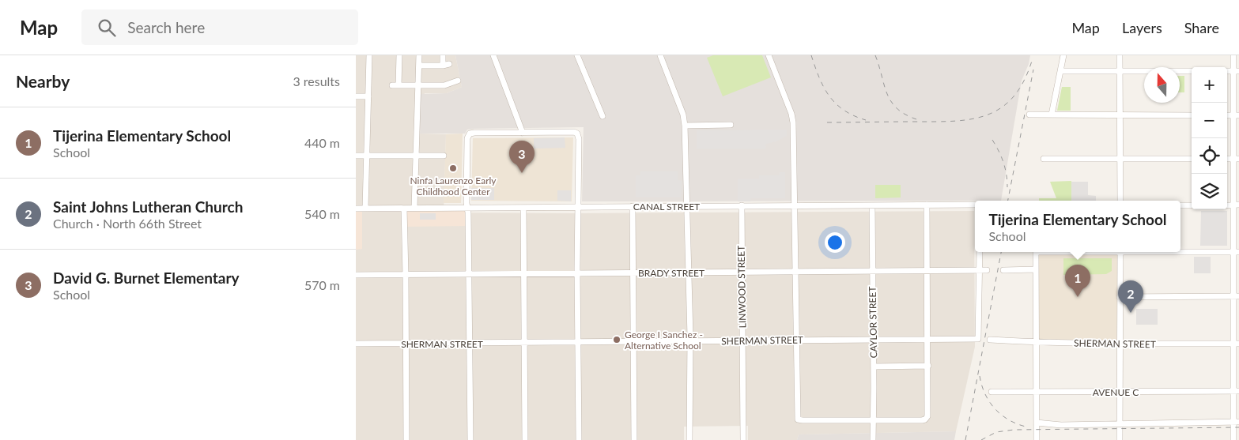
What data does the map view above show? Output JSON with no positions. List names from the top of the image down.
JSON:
{
  "streets": {
    "street": [
      "CANAL STREET",
      "BRADY STREET",
      "LINWOOD STREET",
      "CAYLOR STREET",
      "SHERMAN STREET",
      "AVENUE C"
    ]
  },
  "crossings": [
    ["CANAL STREET", "LINWOOD STREET"],
    ["CANAL STREET", "CAYLOR STREET"],
    ["BRADY STREET", "LINWOOD STREET"],
    ["BRADY STREET", "CAYLOR STREET"],
    ["BRADY STREET", "SHERMAN STREET"],
    ["LINWOOD STREET", "SHERMAN STREET"],
    ["CAYLOR STREET", "SHERMAN STREET"]
  ],
  "places": ["Ninfa Laurenzo Early Childhood Center", "George I Sanchez - Alternative School"],
  "north": "top",
  "page": {
    "header": "Map",
    "search": "Search here",
    "nav": ["Map", "Layers", "Share"],
    "heading": ["Nearby", "3 results"],
    "map_buttons": ["+", "−"],
    "list": [
      {
        "mark": "1",
        "name": "Tijerina Elementary School",
        "note": "School",
        "value": "440 m"
      },
      {
        "mark": "2",
        "name": "Saint Johns Lutheran Church",
        "note": "Church · North 66th Street",
        "value": "540 m"
      },
      {
        "mark": "3",
        "name": "David G. Burnet Elementary",
        "note": "School",
        "value": "570 m"
      }
    ],
    "pins": ["3", "1", "2"],
    "popup": ["Tijerina Elementary School", "School"]
  }
}
